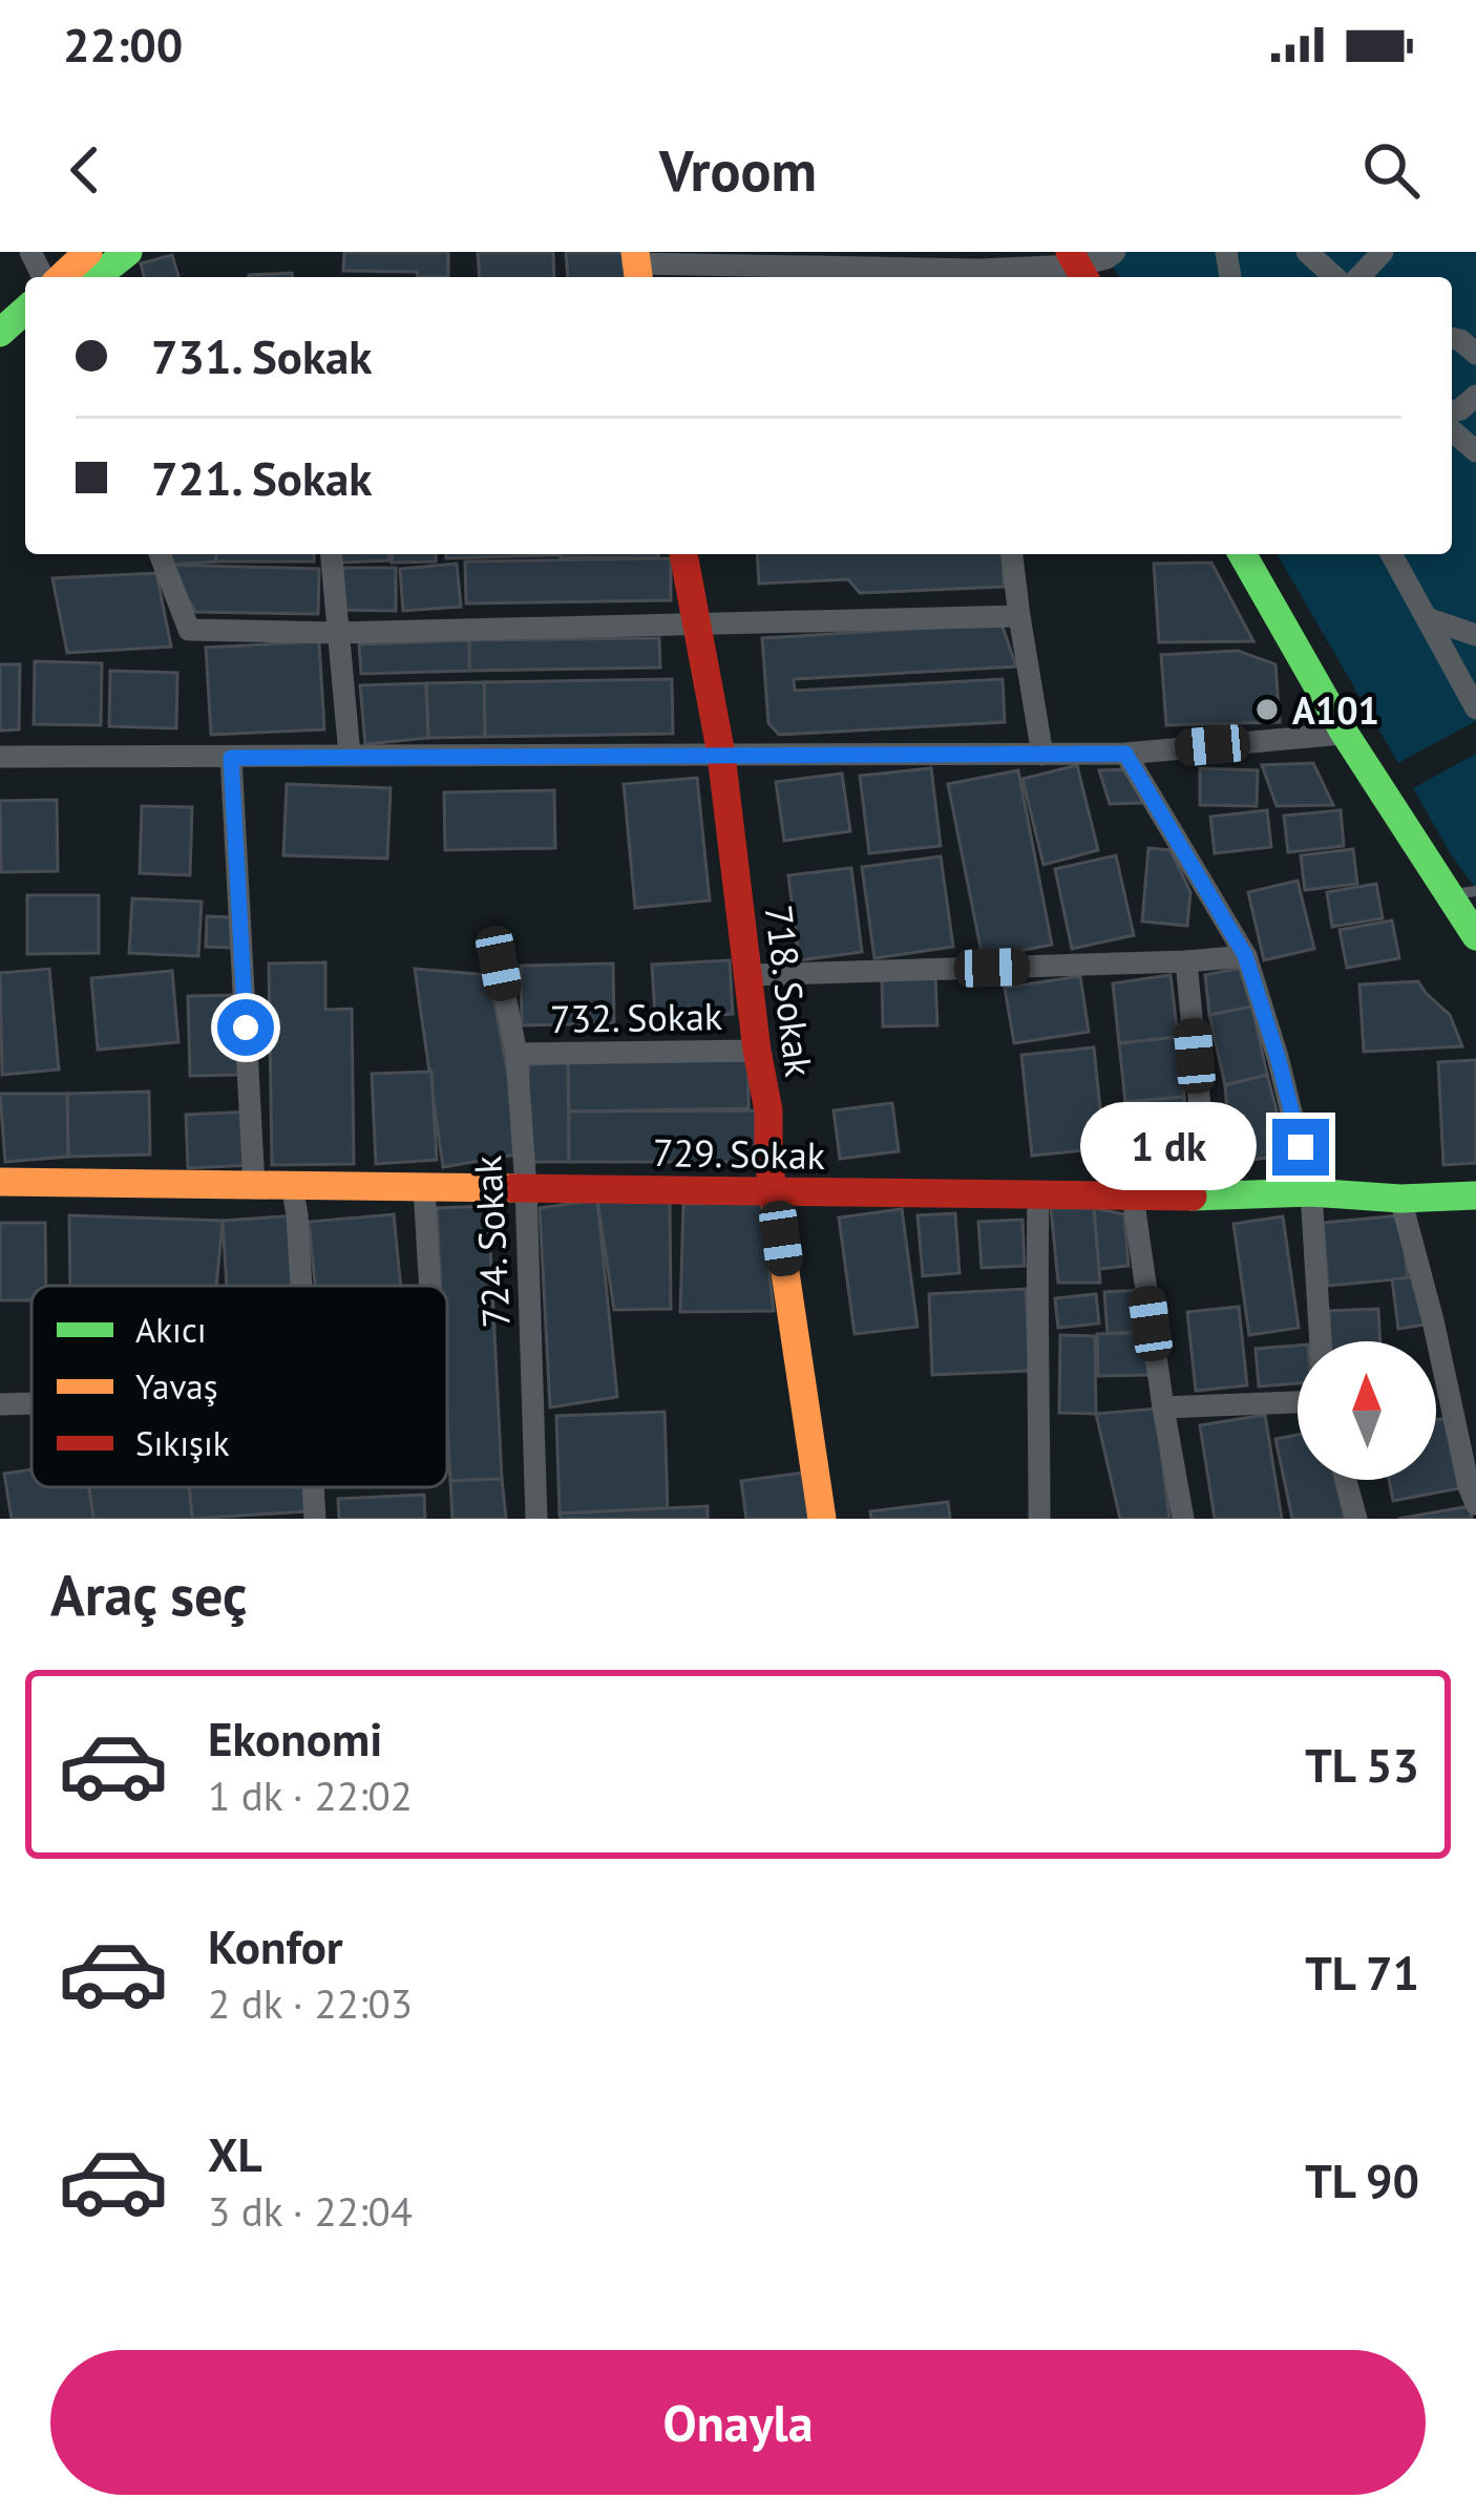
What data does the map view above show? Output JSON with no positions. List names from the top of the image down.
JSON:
{
  "streets": {
    "street": [
      "718. Sokak",
      "732. Sokak",
      "729. Sokak",
      "724. Sokak"
    ]
  },
  "crossings": [
    ["718. Sokak", "732. Sokak"],
    ["718. Sokak", "729. Sokak"],
    ["732. Sokak", "724. Sokak"],
    ["729. Sokak", "724. Sokak"]
  ],
  "places": ["A101"],
  "legend": ["Akıcı", "Yavaş", "Sıkışık"],
  "north": "top",
  "page": {
    "status": "22:00",
    "header": "Vroom",
    "banner": ["731. Sokak", "721. Sokak"],
    "bubble": "1 dk",
    "heading": "Araç seç",
    "list": [
      {
        "name": "Ekonomi",
        "note": "1 dk · 22:02",
        "value": "TL 53"
      },
      {
        "name": "Konfor",
        "note": "2 dk · 22:03",
        "value": "TL 71"
      },
      {
        "name": "XL",
        "note": "3 dk · 22:04",
        "value": "TL 90"
      }
    ],
    "buttons": "Onayla"
  }
}
